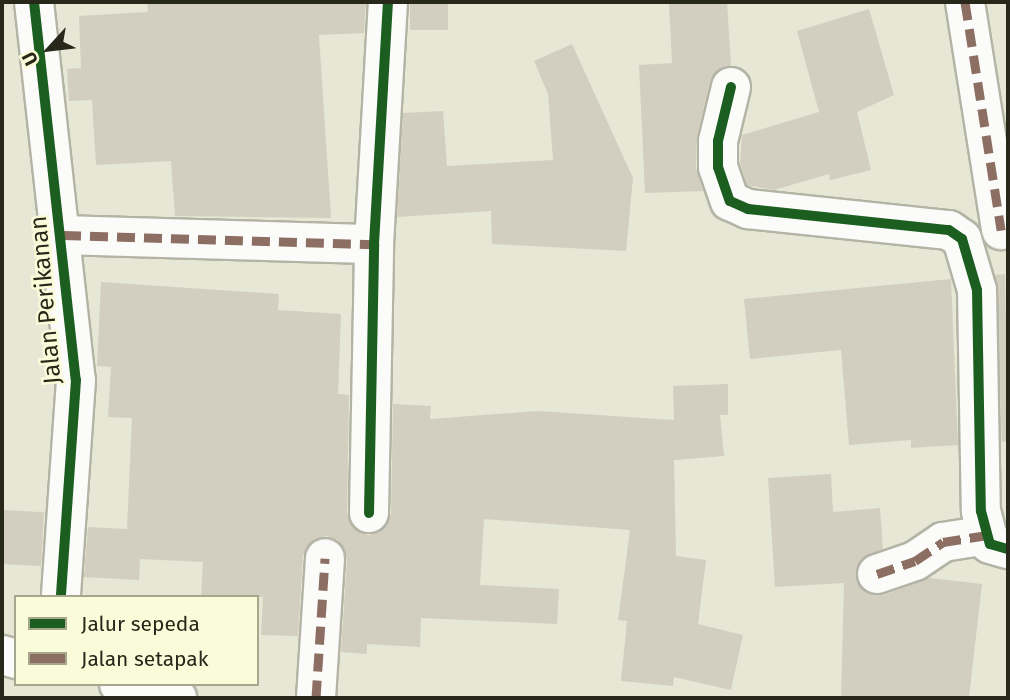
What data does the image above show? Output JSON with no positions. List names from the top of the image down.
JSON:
{
  "streets": {
    "street": ["Jalan Perikanan"]
  },
  "legend": ["Jalur sepeda", "Jalan setapak"],
  "north": "bottom left"
}
